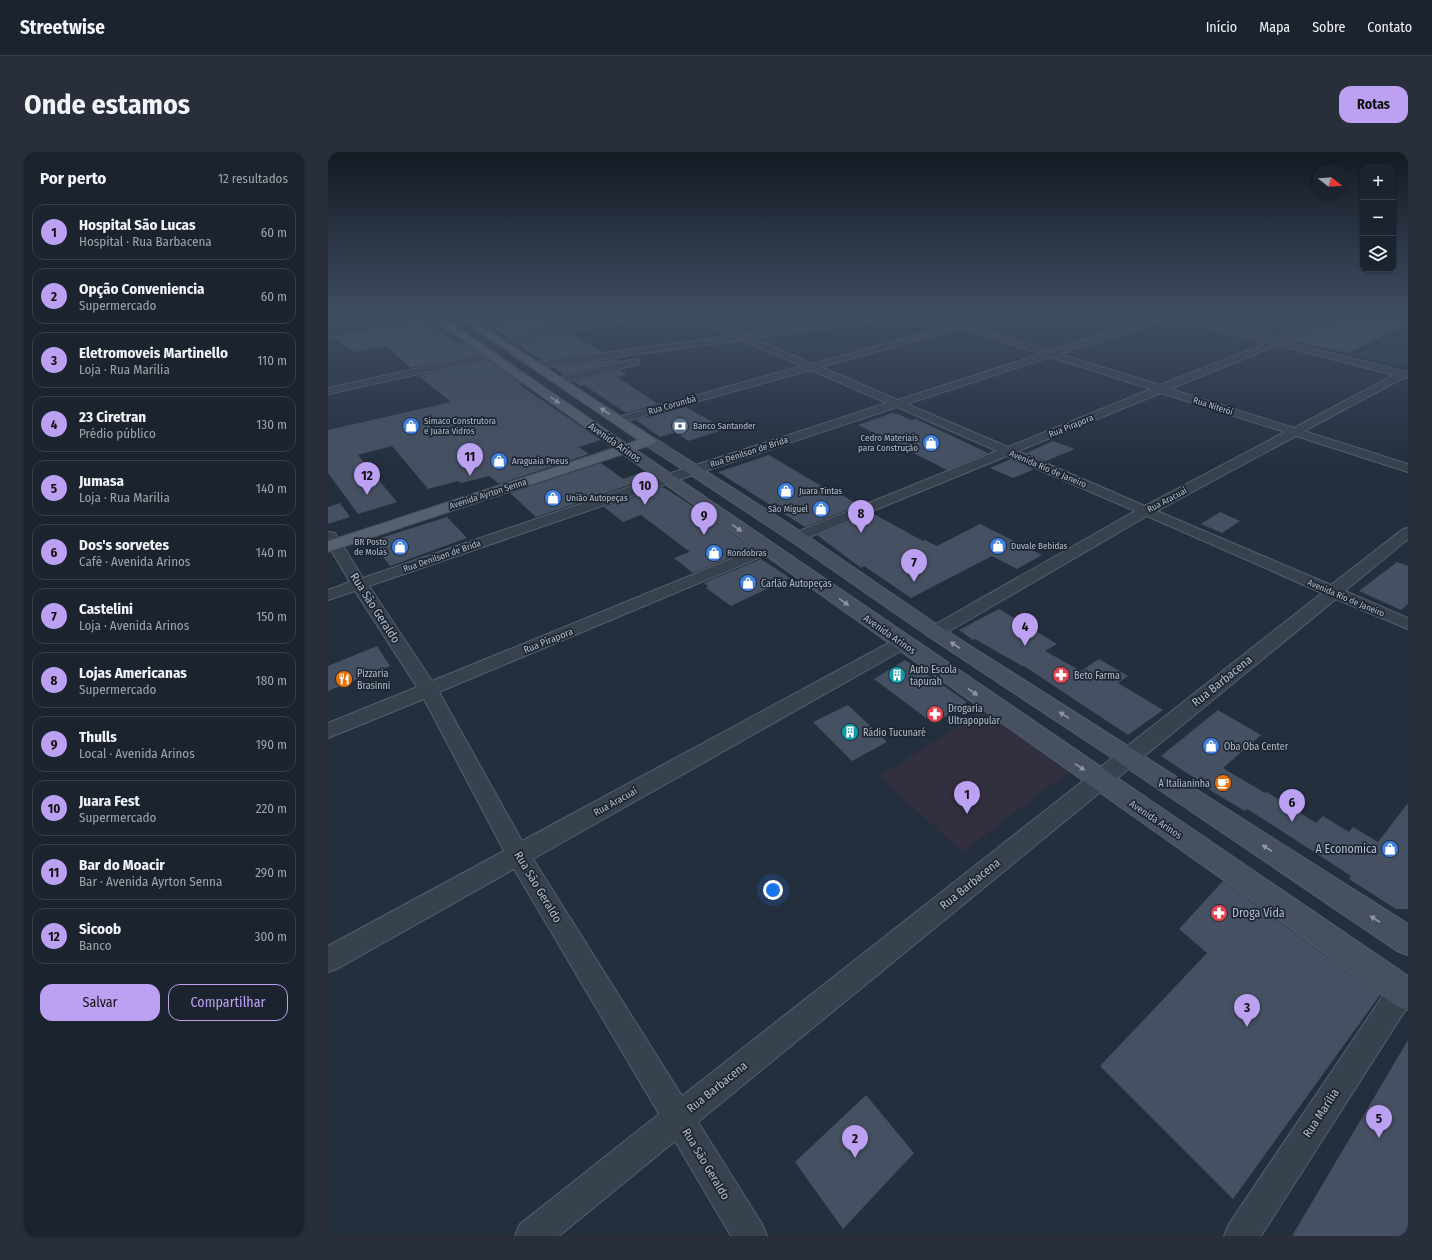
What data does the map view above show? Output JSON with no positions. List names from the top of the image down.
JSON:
{
  "streets": {
    "main road": ["Avenida Arinos", "Avenida Ayrton Senna"],
    "street": [
      "Rua Corumbá",
      "Rua Niterói",
      "Rua Pirapora",
      "Rua Denilson de Brida",
      "Avenida Rio de Janeiro",
      "Rua Aracuaí",
      "Rua São Geraldo",
      "Rua Barbacena",
      "Rua Marília"
    ]
  },
  "crossings": [
    ["Rua Corumbá", "Avenida Arinos"],
    ["Rua Corumbá", "Avenida Rio de Janeiro"],
    ["Rua Niterói", "Rua Pirapora"],
    ["Rua Niterói", "Rua Aracuaí"],
    ["Rua Pirapora", "Avenida Arinos"],
    ["Rua Pirapora", "Avenida Rio de Janeiro"],
    ["Rua Pirapora", "Rua São Geraldo"],
    ["Avenida Arinos", "Rua Denilson de Brida"],
    ["Avenida Arinos", "Avenida Ayrton Senna"],
    ["Avenida Arinos", "Rua Aracuaí"],
    ["Avenida Arinos", "Rua Barbacena"],
    ["Avenida Arinos", "Rua Marília"],
    ["Rua Denilson de Brida", "Avenida Rio de Janeiro"],
    ["Rua Denilson de Brida", "Rua São Geraldo"],
    ["Avenida Rio de Janeiro", "Rua Aracuaí"],
    ["Avenida Rio de Janeiro", "Rua Barbacena"],
    ["Avenida Ayrton Senna", "Rua São Geraldo"],
    ["Rua Aracuaí", "Rua São Geraldo"],
    ["Rua São Geraldo", "Rua Barbacena"]
  ],
  "places": {
    "shop": [
      "Simaco Construtora e Juara Vidros",
      "Cedro Materiais para Construção",
      "Araguaia Pneus",
      "Juara Tintas",
      "União Autopeças",
      "São Miguel",
      "Duvale Bebidas",
      "BR Posto de Molas",
      "Rondobras",
      "Carlão Autopeças",
      "Oba Oba Center",
      "A Economica"
    ],
    "bank": ["Banco Santander"],
    "building": ["Auto Escola tapurah", "Rádio Tucunaré"],
    "pharmacy": ["Beto Farma", "Drogaria Ultrapopular", "Droga Vida"],
    "restaurant": ["Pizzaria Brasinni"],
    "cafe": ["A Italianinha"]
  },
  "north": "right",
  "page": {
    "header": "Streetwise",
    "nav": [
      "Início",
      "Mapa",
      "Sobre",
      "Contato"
    ],
    "buttons": [
      "Rotas",
      ["Salvar", "Compartilhar"]
    ],
    "title": "Onde estamos",
    "heading": ["Por perto", "12 resultados"],
    "map_buttons": ["+", "−"],
    "list": [
      {
        "mark": "1",
        "name": "Hospital São Lucas",
        "note": "Hospital · Rua Barbacena",
        "value": "60 m"
      },
      {
        "mark": "2",
        "name": "Opção Conveniencia",
        "note": "Supermercado",
        "value": "60 m"
      },
      {
        "mark": "3",
        "name": "Eletromoveis Martinello",
        "note": "Loja · Rua Marília",
        "value": "110 m"
      },
      {
        "mark": "4",
        "name": "23 Ciretran",
        "note": "Prédio público",
        "value": "130 m"
      },
      {
        "mark": "5",
        "name": "Jumasa",
        "note": "Loja · Rua Marília",
        "value": "140 m"
      },
      {
        "mark": "6",
        "name": "Dos's sorvetes",
        "note": "Café · Avenida Arinos",
        "value": "140 m"
      },
      {
        "mark": "7",
        "name": "Castelini",
        "note": "Loja · Avenida Arinos",
        "value": "150 m"
      },
      {
        "mark": "8",
        "name": "Lojas Americanas",
        "note": "Supermercado",
        "value": "180 m"
      },
      {
        "mark": "9",
        "name": "Thulls",
        "note": "Local · Avenida Arinos",
        "value": "190 m"
      },
      {
        "mark": "10",
        "name": "Juara Fest",
        "note": "Supermercado",
        "value": "220 m"
      },
      {
        "mark": "11",
        "name": "Bar do Moacir",
        "note": "Bar · Avenida Ayrton Senna",
        "value": "290 m"
      },
      {
        "mark": "12",
        "name": "Sicoob",
        "note": "Banco",
        "value": "300 m"
      }
    ],
    "pins": [
      "11",
      "12",
      "10",
      "8",
      "9",
      "7",
      "4",
      "1",
      "6",
      "3",
      "5",
      "2"
    ]
  }
}
